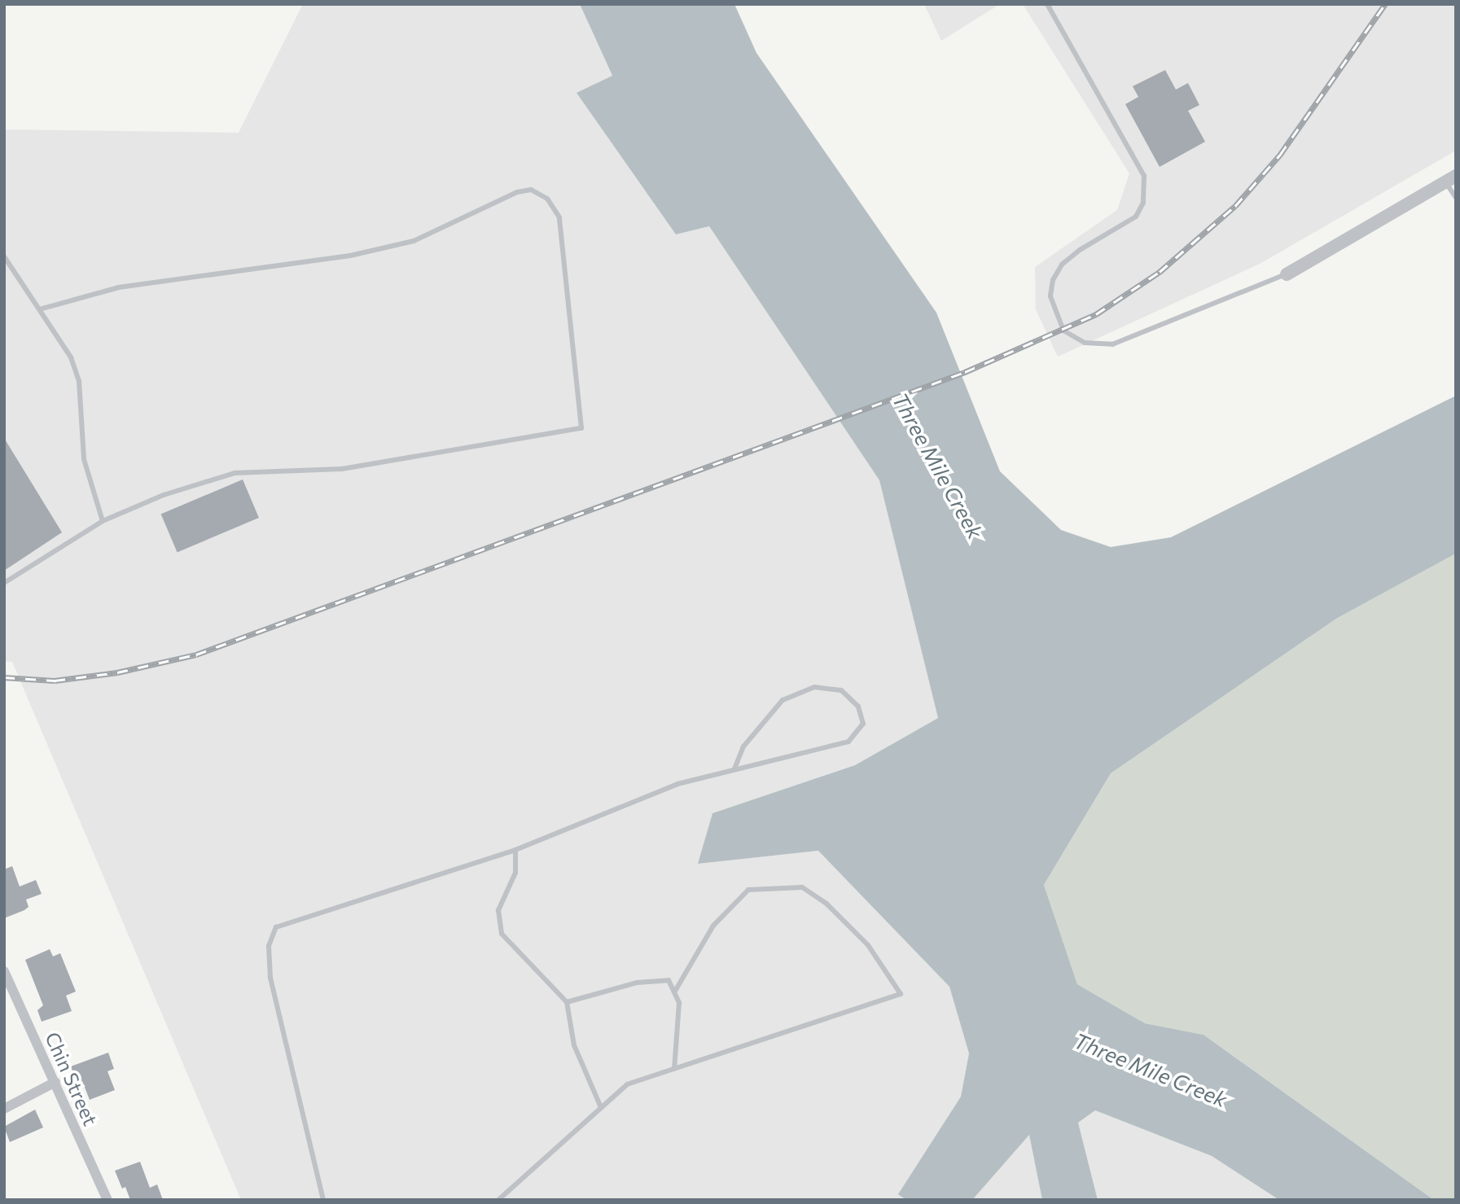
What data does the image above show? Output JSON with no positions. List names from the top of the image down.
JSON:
{
  "streets": {
    "street": ["Chin Street"]
  },
  "water": ["Three Mile Creek"]
}
